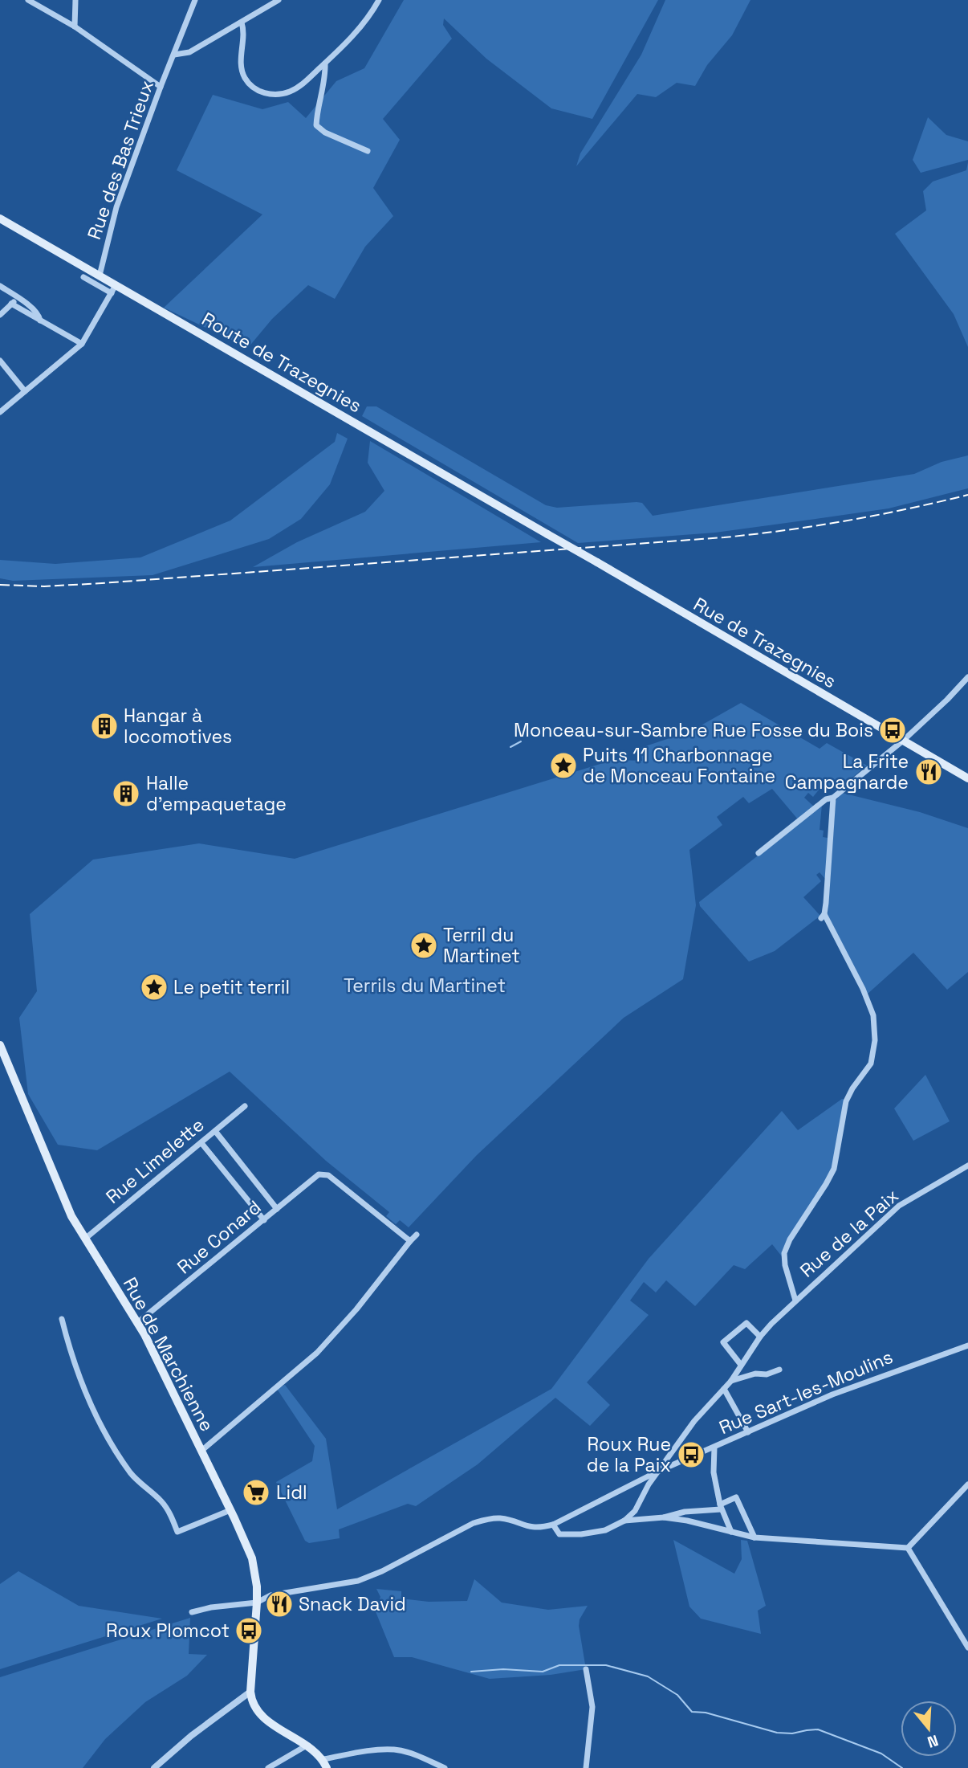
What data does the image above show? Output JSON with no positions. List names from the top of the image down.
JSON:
{
  "streets": {
    "main road": ["Route de Trazegnies", "Rue de Trazegnies", "Rue de Marchienne"],
    "street": [
      "Rue des Bas Trieux",
      "Rue Limelette",
      "Rue de la Paix",
      "Rue Conard",
      "Rue Sart-les-Moulins"
    ]
  },
  "crossings": [
    ["Rue des Bas Trieux", "Route de Trazegnies"],
    ["Route de Trazegnies", "Rue de Trazegnies"],
    ["Rue Limelette", "Rue de Marchienne"],
    ["Rue de la Paix", "Rue Sart-les-Moulins"],
    ["Rue Conard", "Rue de Marchienne"]
  ],
  "parks": ["Terrils du Martinet"],
  "places": {
    "building": ["Hangar à locomotives", "Halle d'empaquetage"],
    "bus stop": ["Monceau-sur-Sambre Rue Fosse du Bois", "Roux Rue de la Paix", "Roux Plomcot"],
    "place": ["Puits 11 Charbonnage de Monceau Fontaine", "Terril du Martinet", "Le petit terril"],
    "restaurant": ["La Frite Campagnarde", "Snack David"],
    "supermarket": ["Lidl"]
  },
  "north": "bottom"
}
